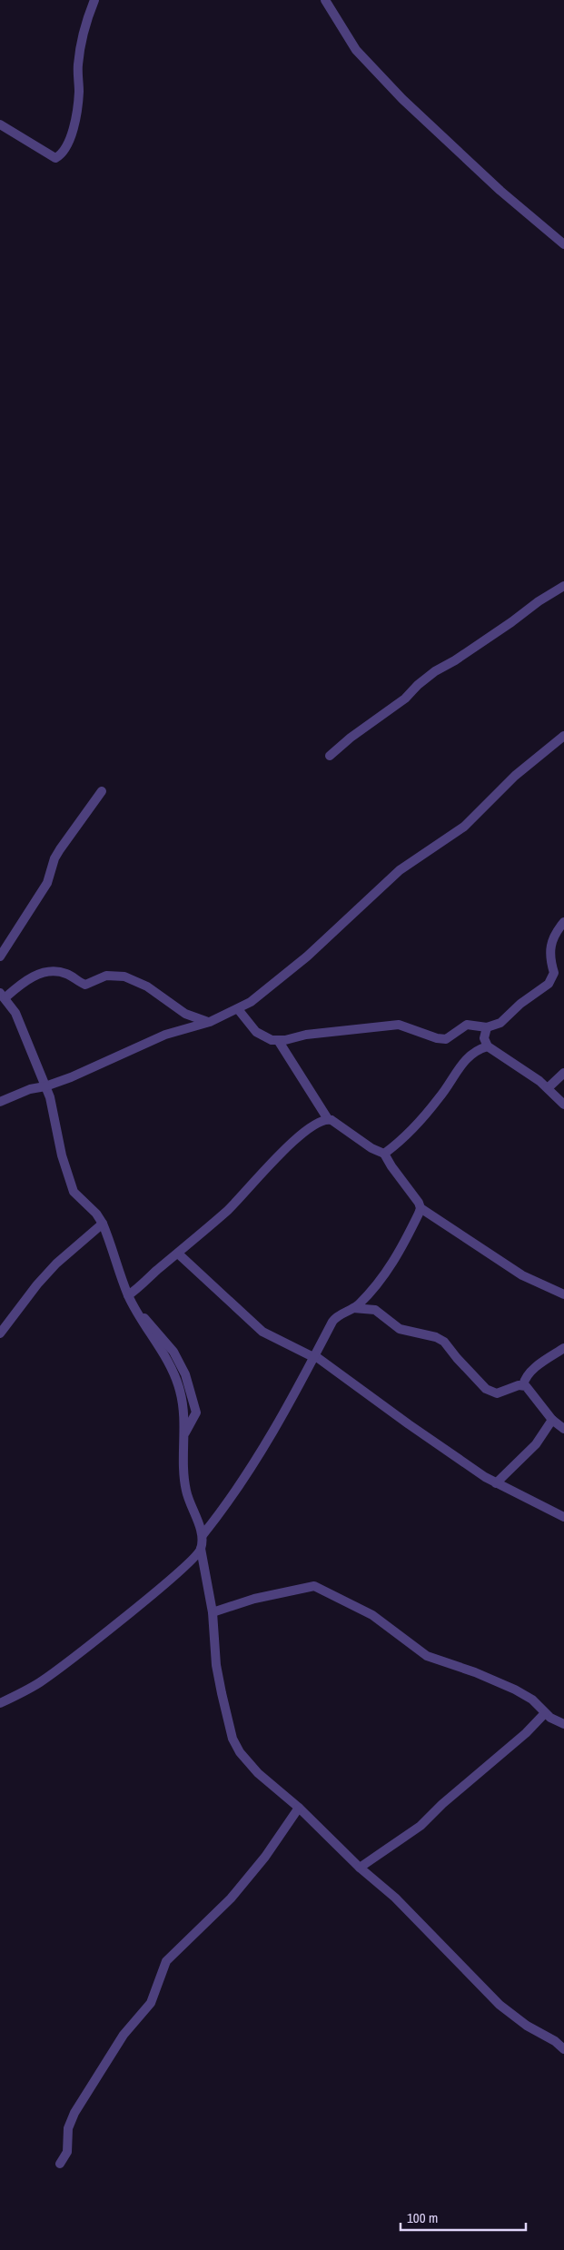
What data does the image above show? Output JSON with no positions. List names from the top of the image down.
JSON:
{
  "scale_bar": "100 m"
}
